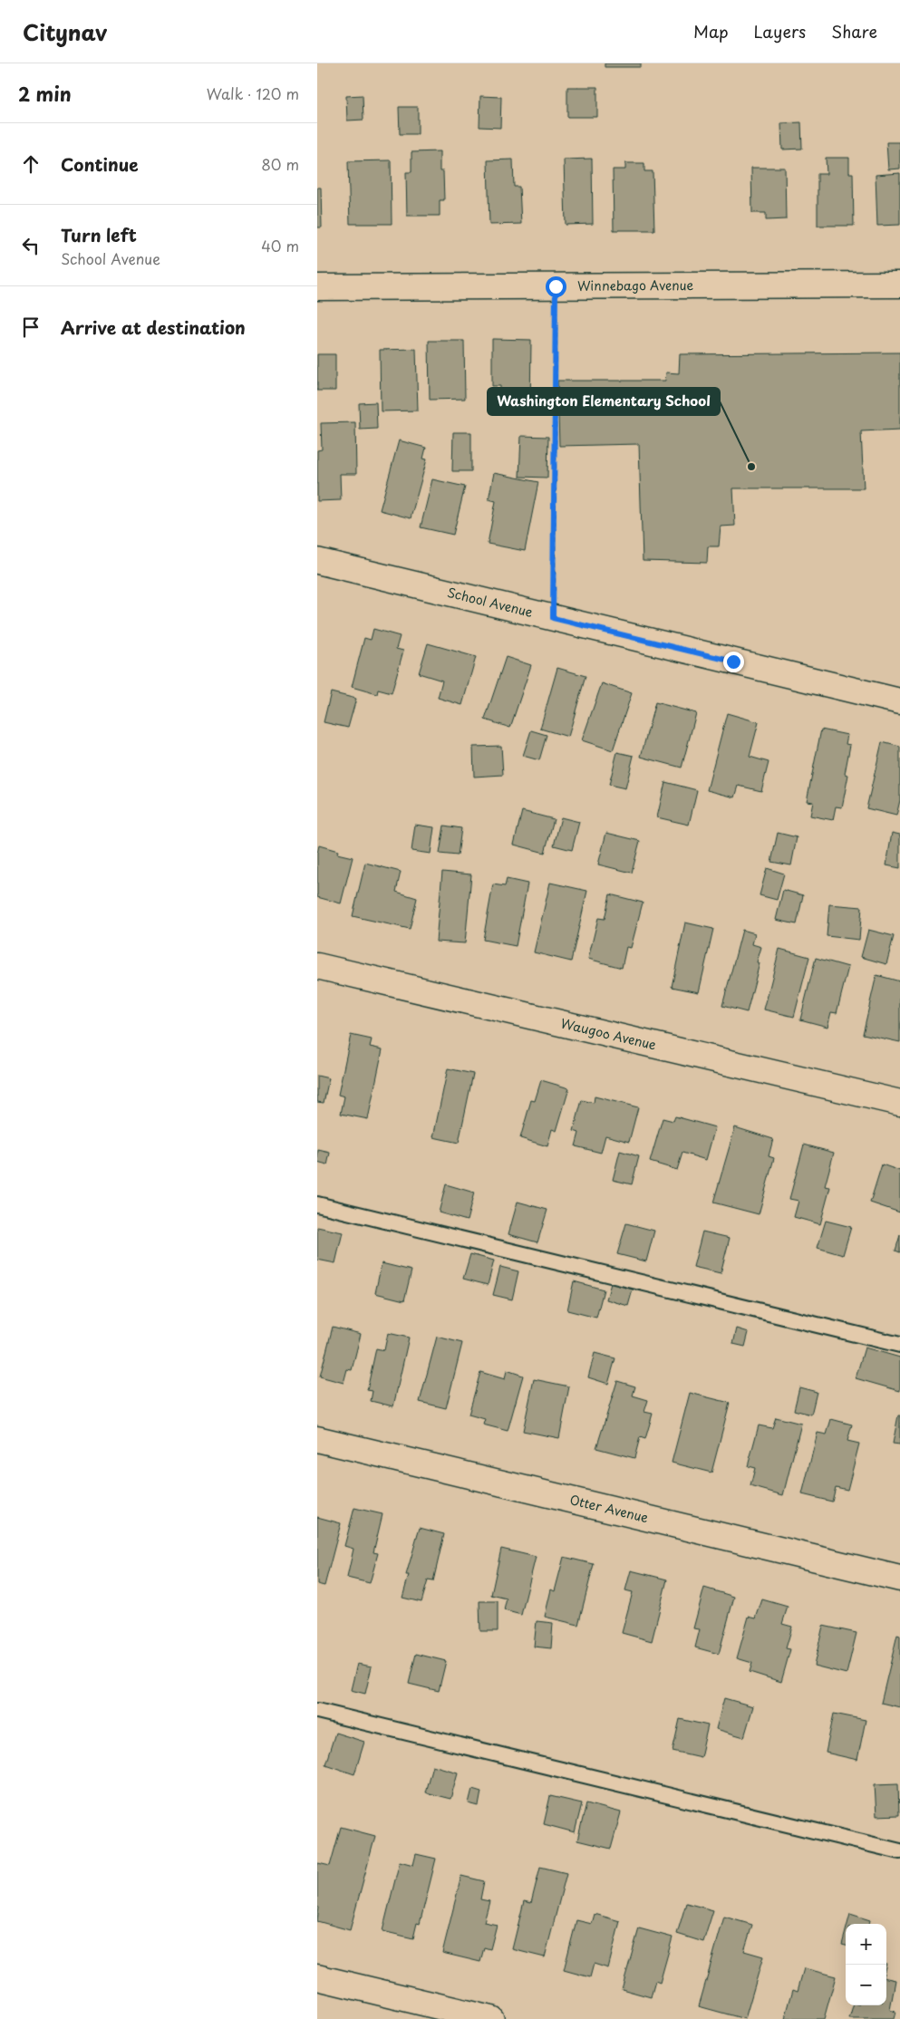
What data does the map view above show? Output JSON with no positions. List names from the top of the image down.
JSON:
{
  "streets": {
    "street": [
      "Winnebago Avenue",
      "School Avenue",
      "Waugoo Avenue",
      "Otter Avenue"
    ]
  },
  "places": ["Washington Elementary School"],
  "page": {
    "header": "Citynav",
    "nav": ["Map", "Layers", "Share"],
    "heading": ["2 min", "Walk · 120 m"],
    "list": [
      ["Continue", "80 m"],
      ["Turn left", "School Avenue", "40 m"],
      "Arrive at destination"
    ],
    "map_buttons": ["+", "−"]
  }
}
